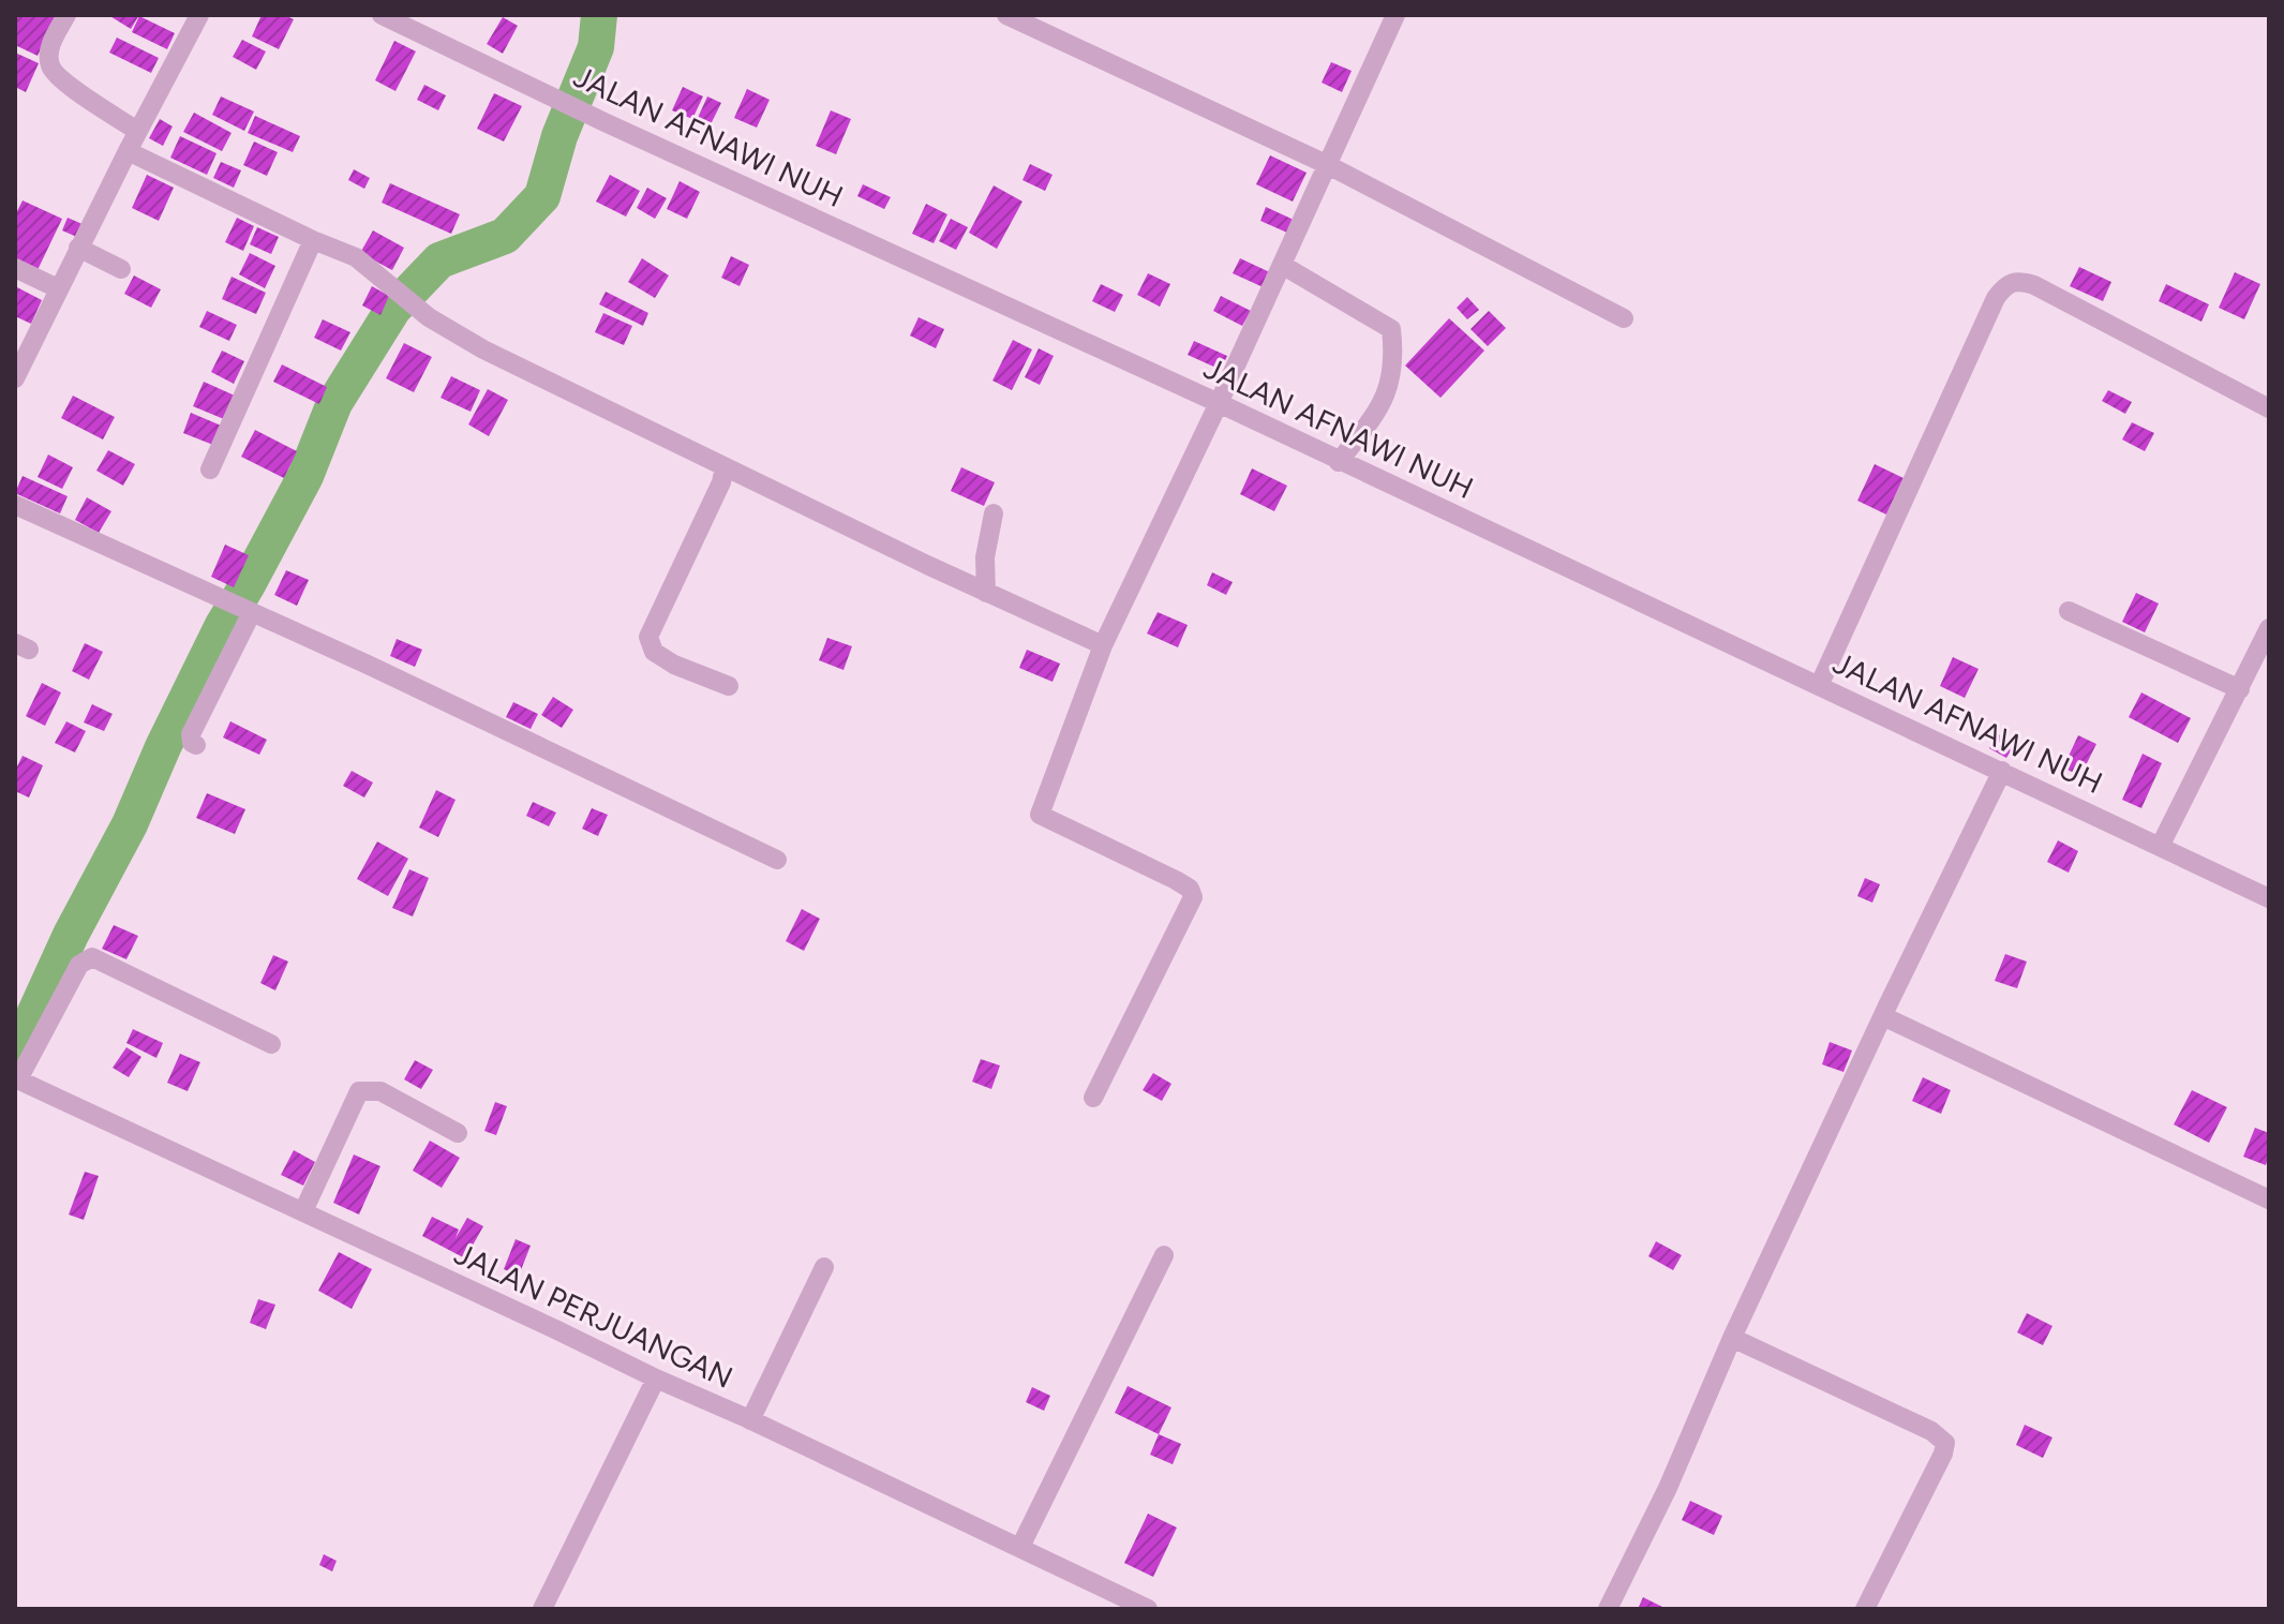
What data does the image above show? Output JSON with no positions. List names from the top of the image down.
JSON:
{
  "streets": {
    "street": ["JALAN AFNAWI NUH", "JALAN PERJUANGAN"]
  }
}
